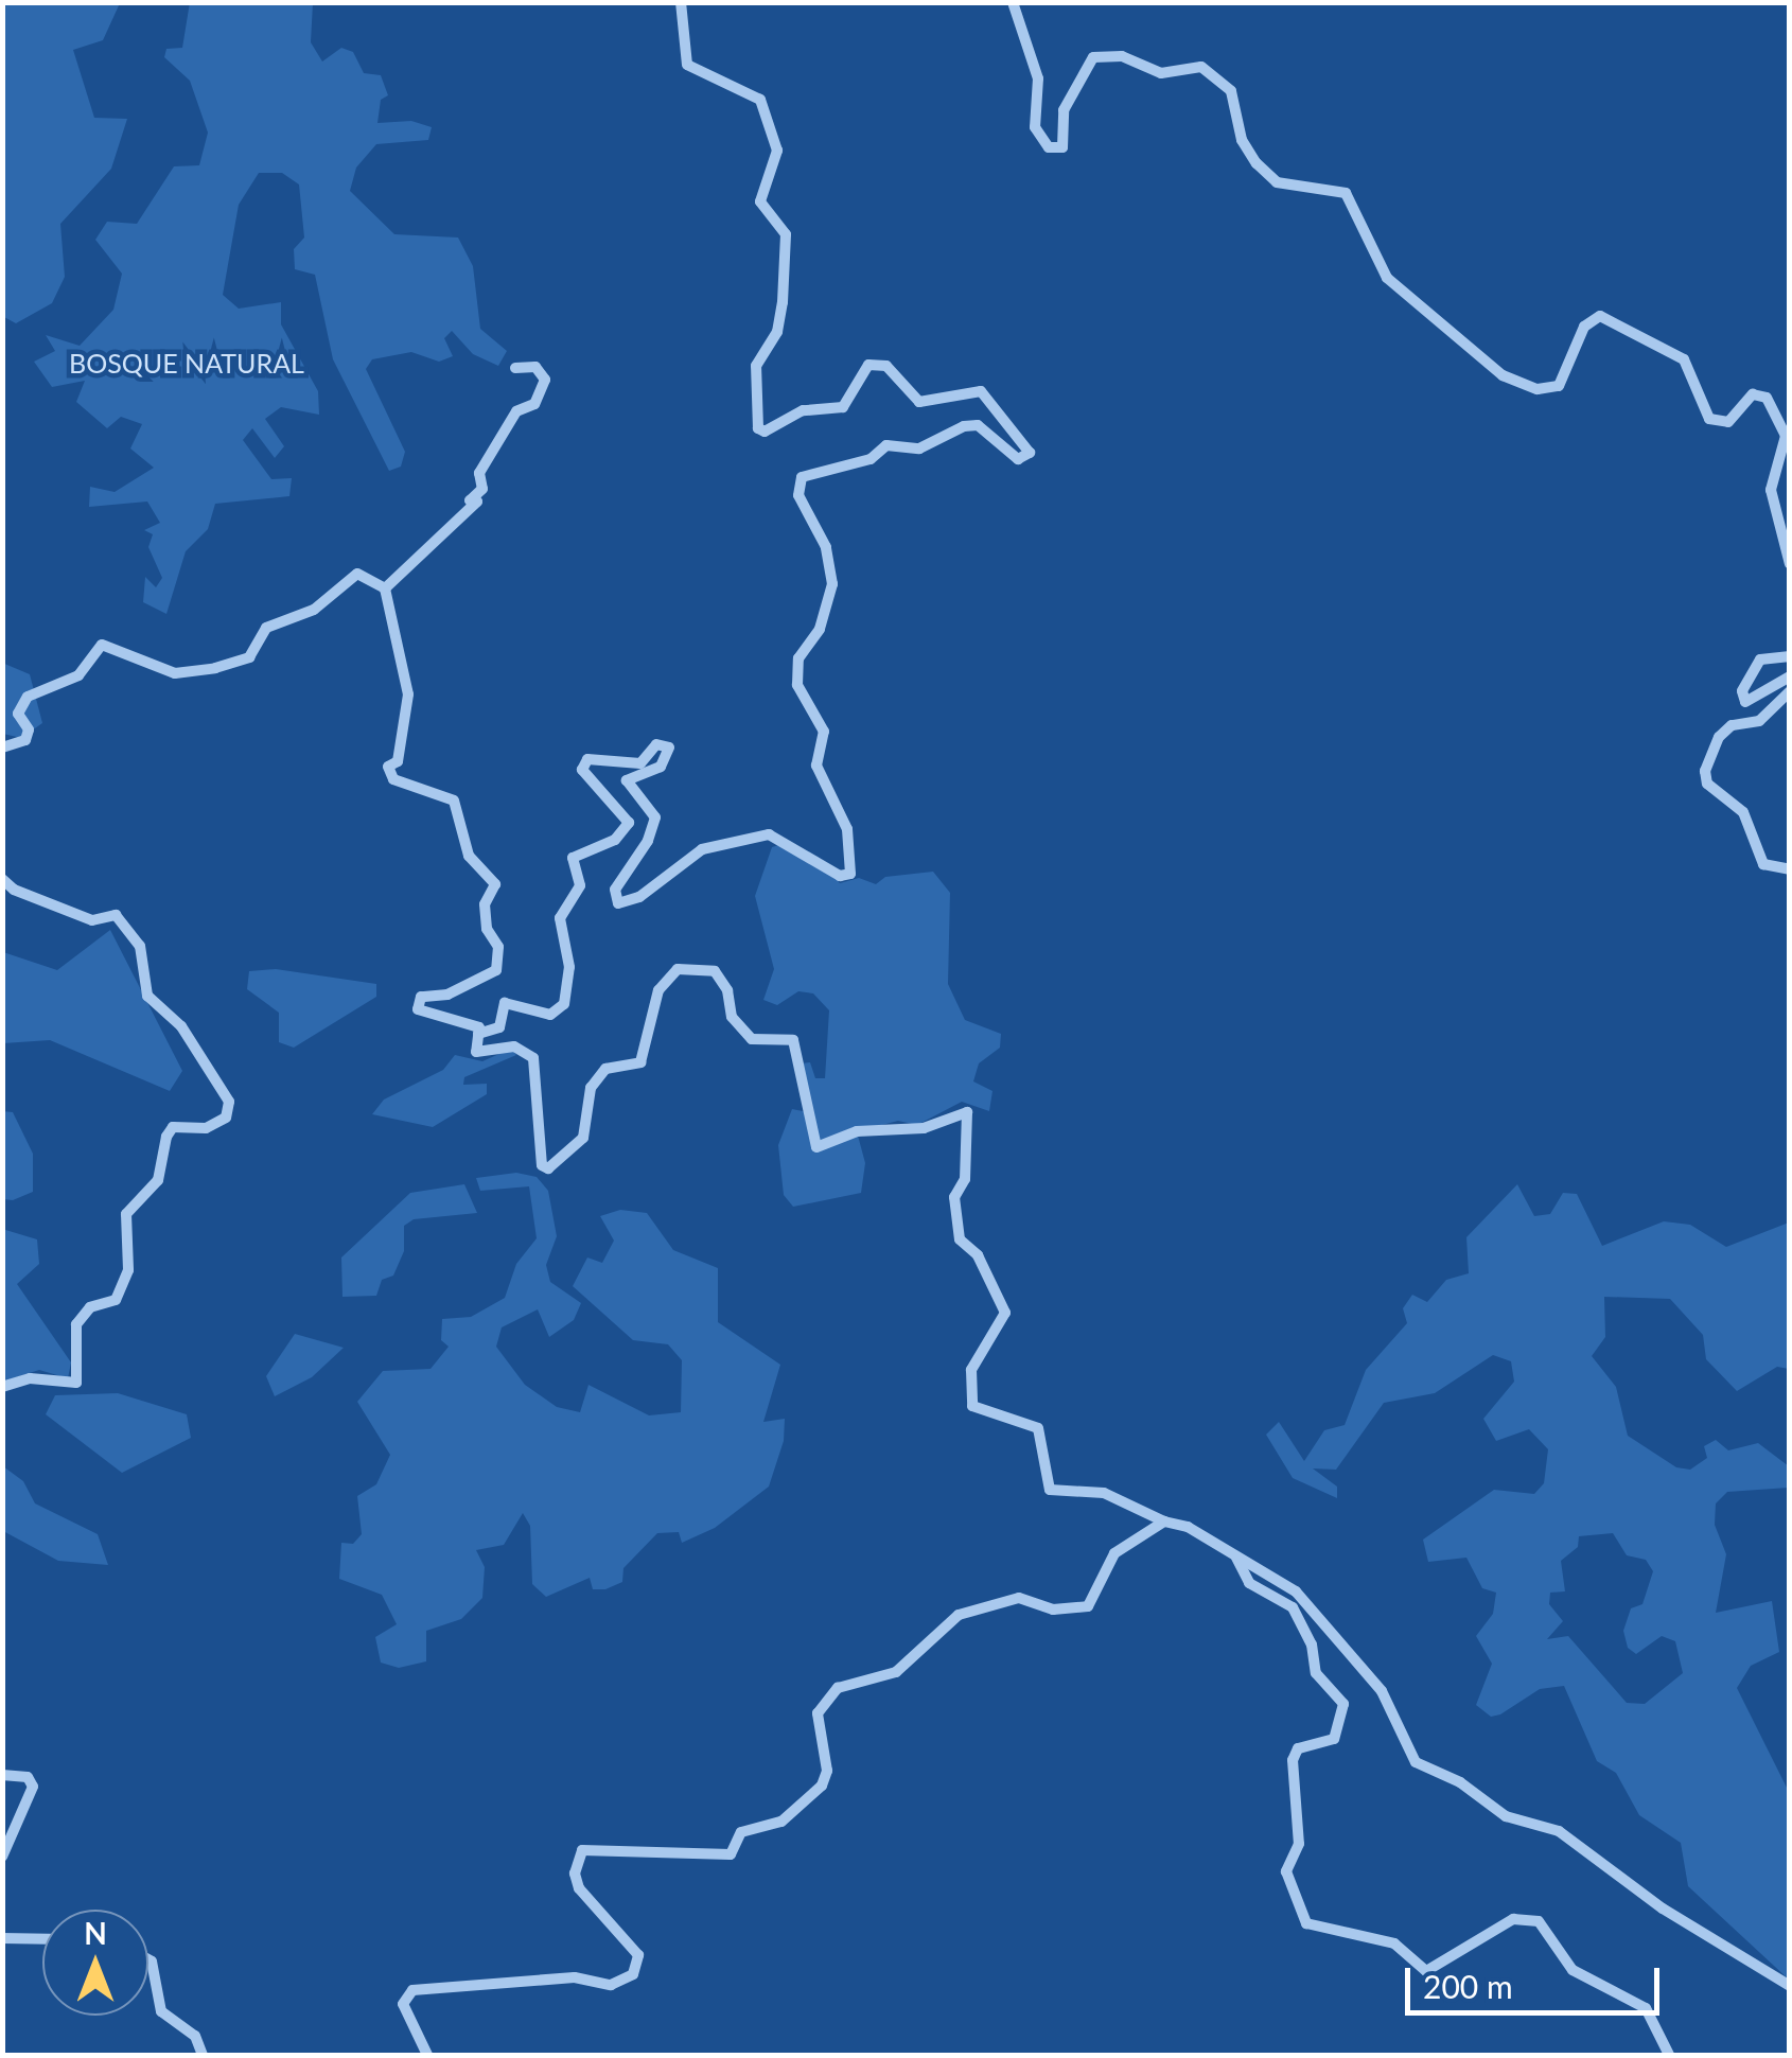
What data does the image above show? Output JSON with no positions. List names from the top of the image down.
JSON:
{
  "parks": ["BOSQUE NATURAL"],
  "scale_bar": "200 m",
  "north": "top"
}
